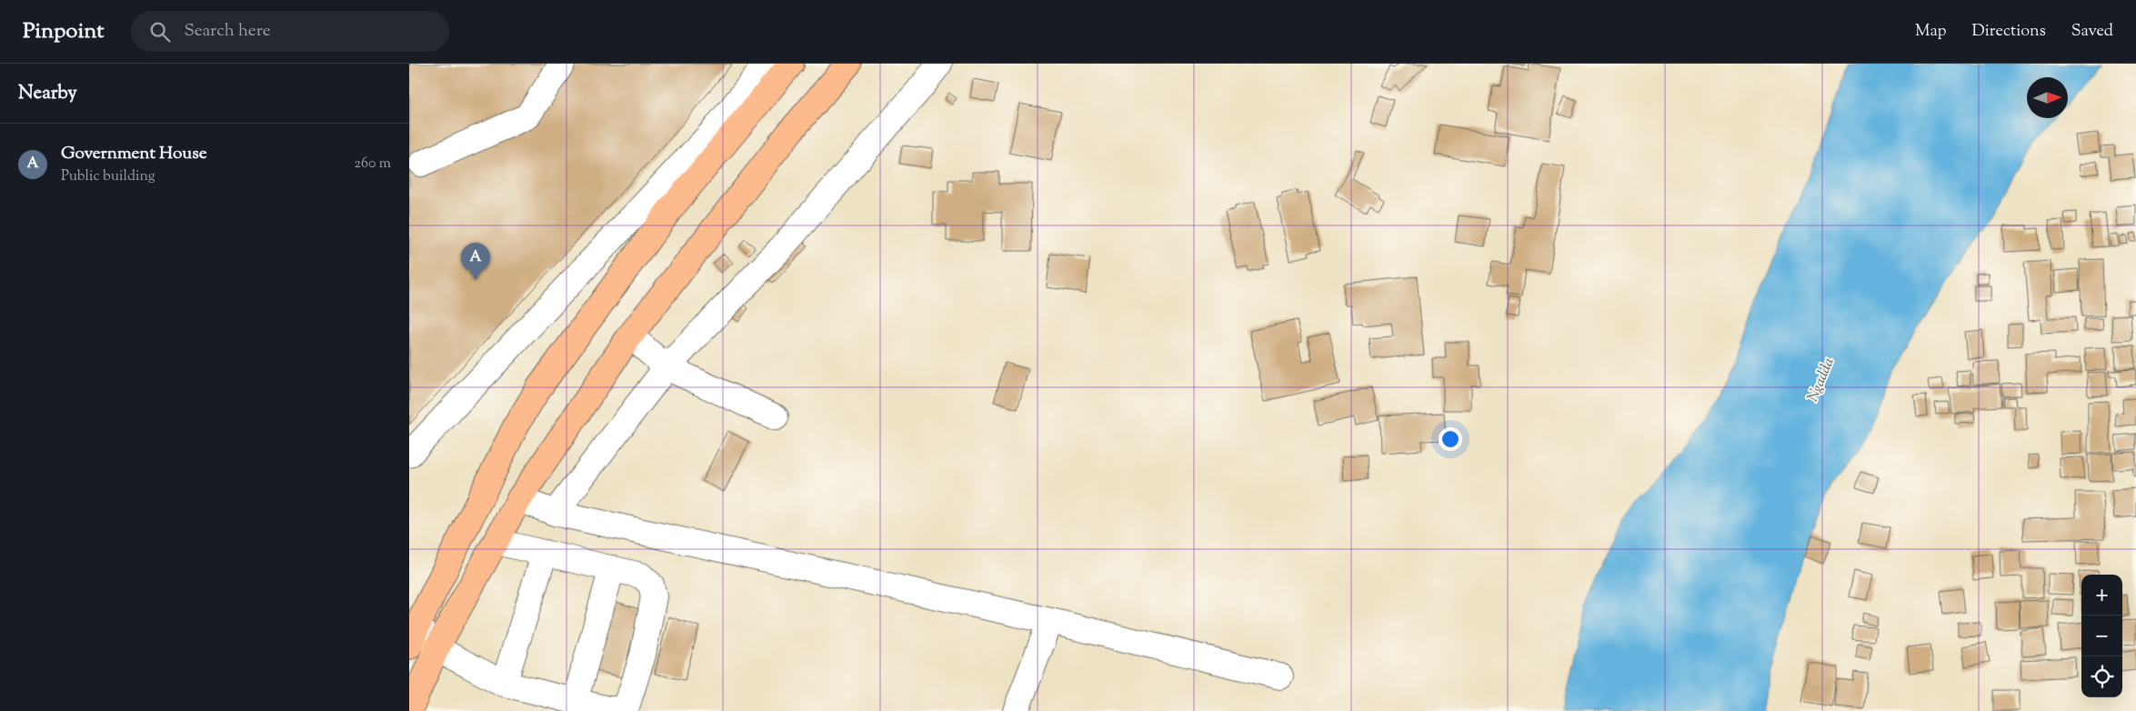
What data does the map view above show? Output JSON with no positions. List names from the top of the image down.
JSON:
{
  "water": ["Ngadda"],
  "north": "right",
  "page": {
    "header": "Pinpoint",
    "search": "Search here",
    "nav": ["Map", "Directions", "Saved"],
    "heading": "Nearby",
    "list": [
      {
        "mark": "A",
        "name": "Government House",
        "note": "Public building",
        "value": "260 m"
      }
    ],
    "pins": "A",
    "map_buttons": ["+", "−"]
  }
}
